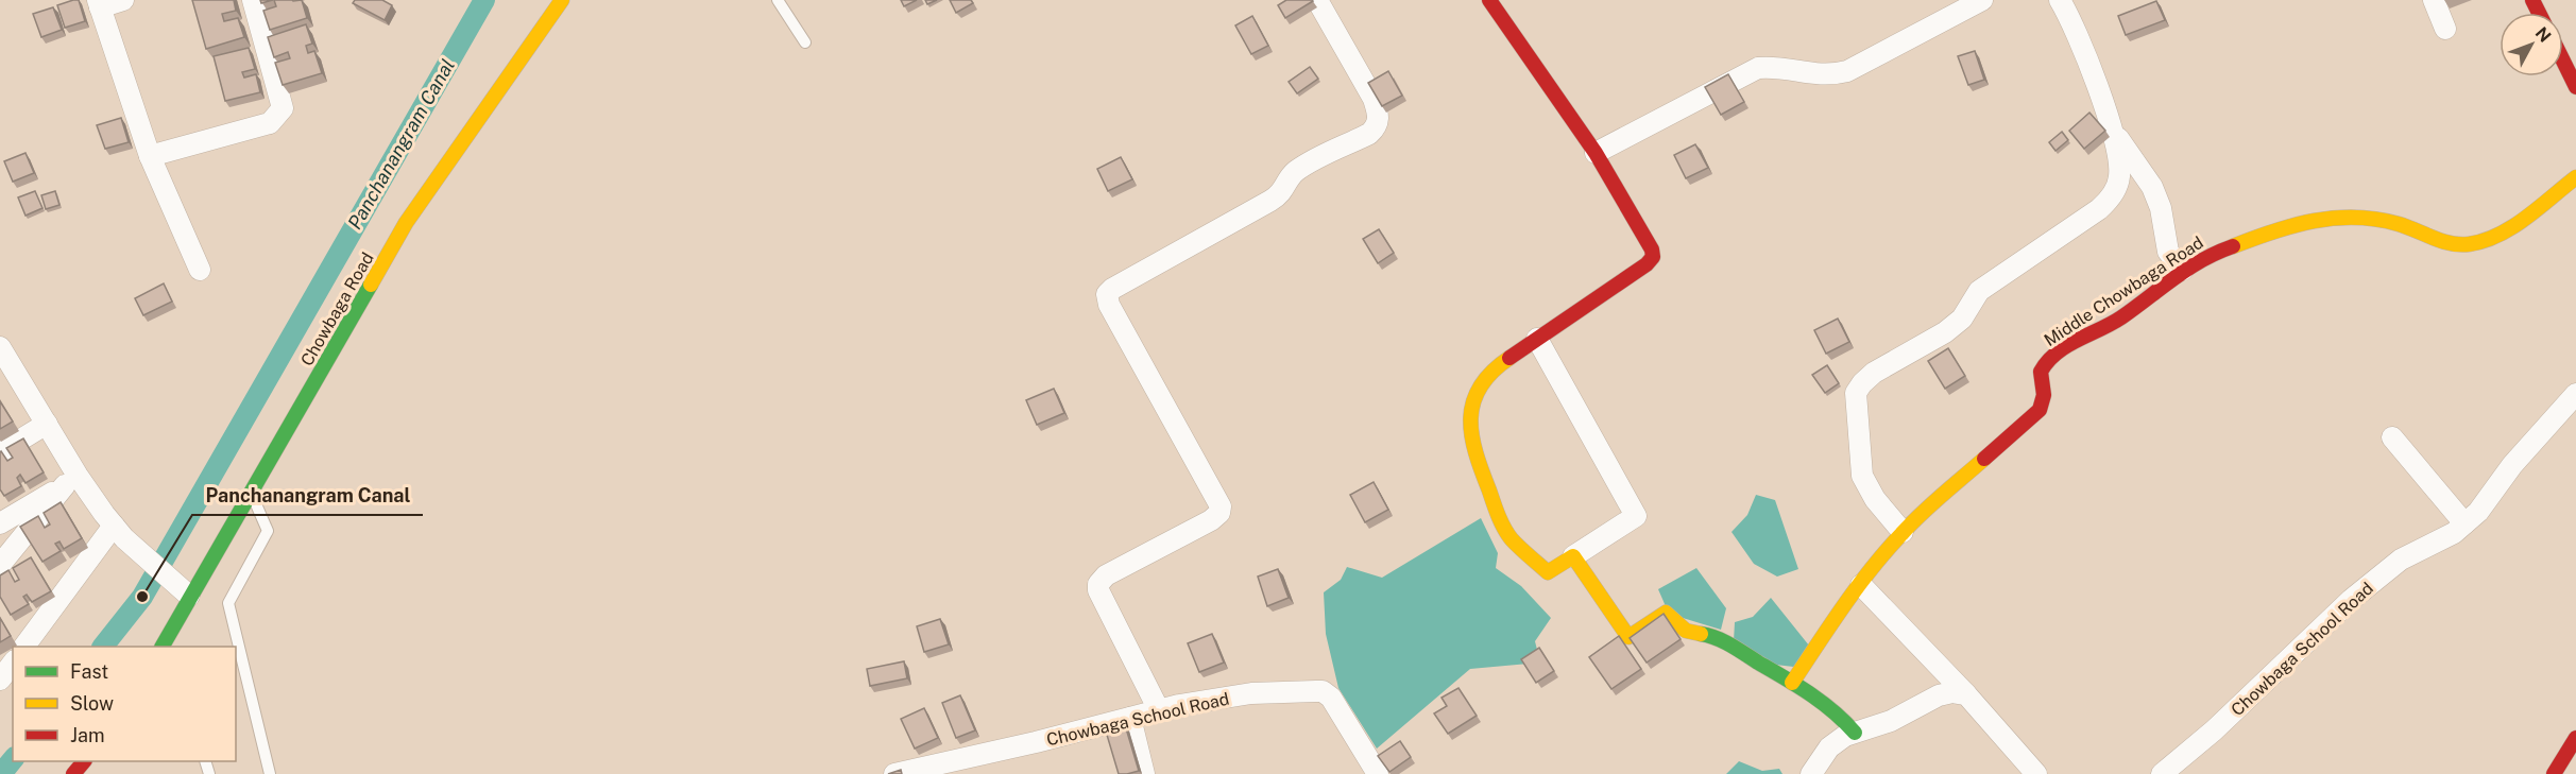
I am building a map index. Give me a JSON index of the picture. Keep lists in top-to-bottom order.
{
  "streets": {
    "street": ["Middle Chowbaga Road", "Chowbaga Road", "Chowbaga School Road"]
  },
  "water": ["Panchanangram Canal"],
  "places": ["Panchanangram Canal"],
  "legend": ["Fast", "Slow", "Jam"],
  "north": "top right"
}
